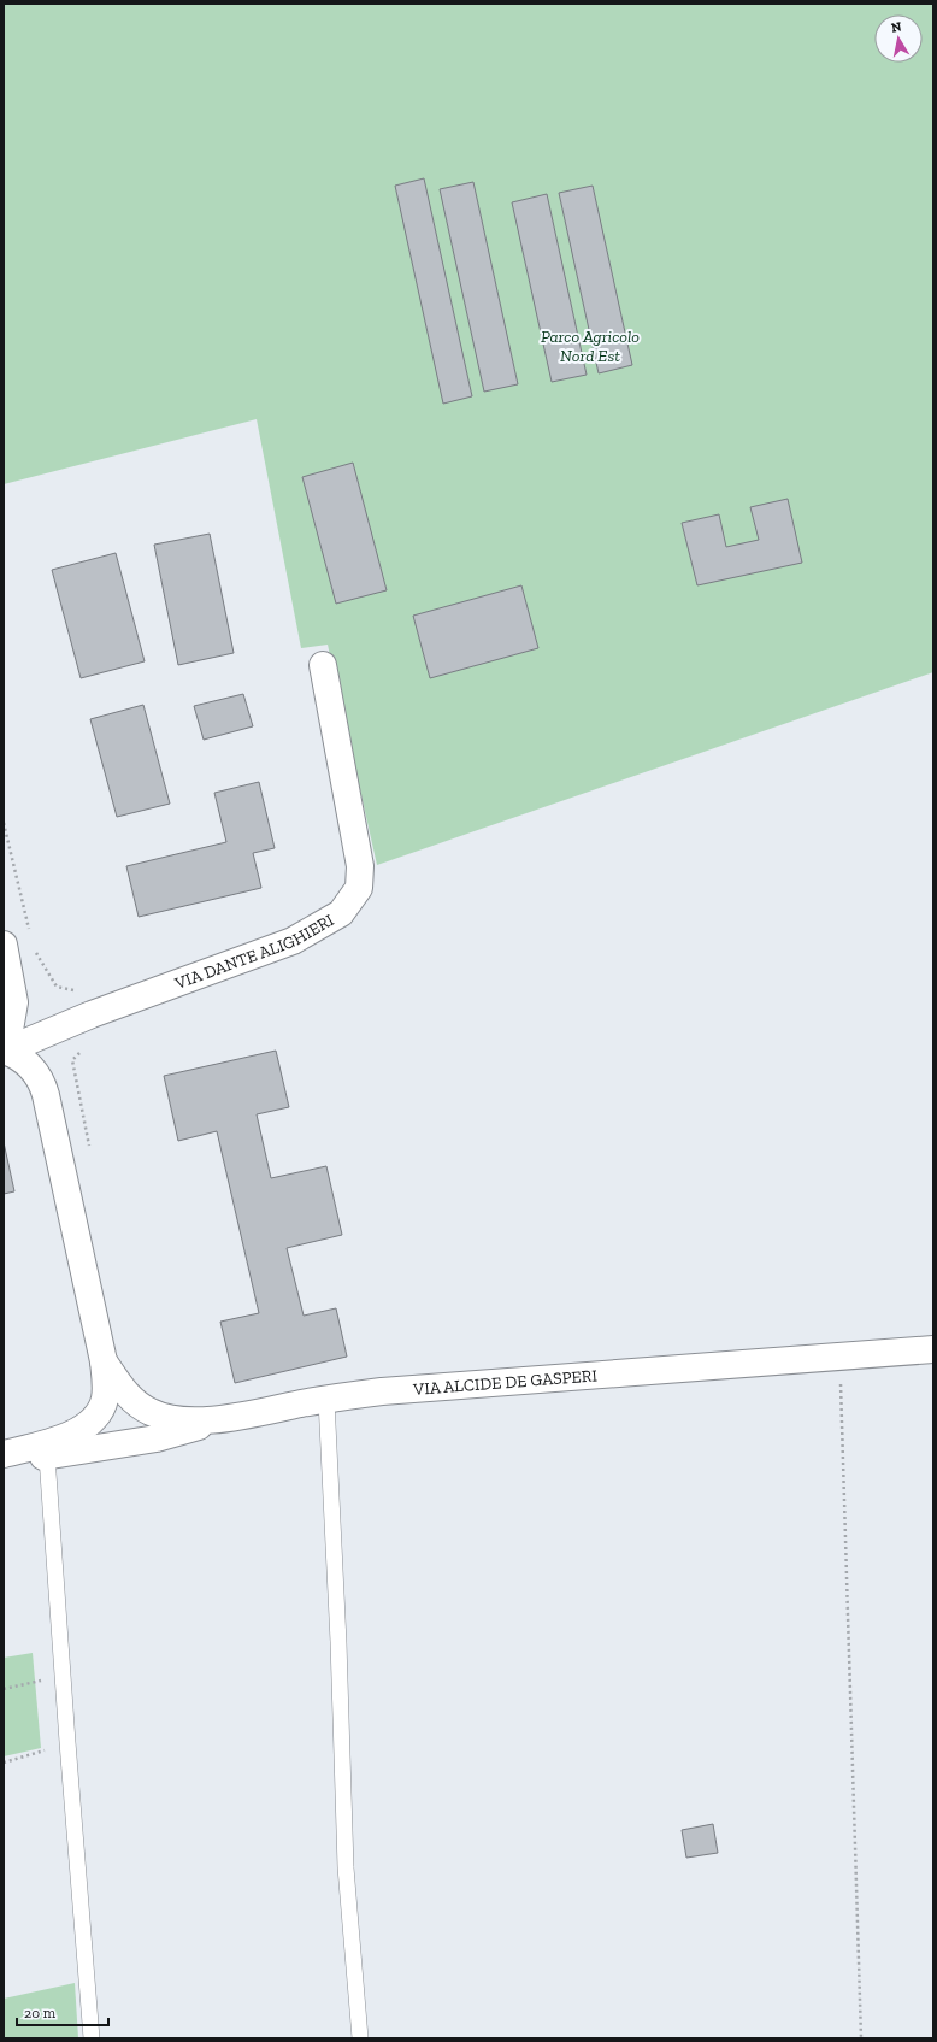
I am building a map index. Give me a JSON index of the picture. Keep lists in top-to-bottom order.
{
  "streets": {
    "street": ["VIA DANTE ALIGHIERI", "VIA ALCIDE DE GASPERI"]
  },
  "parks": ["Parco Agricolo Nord Est"],
  "scale_bar": "20 m",
  "north": "top"
}
